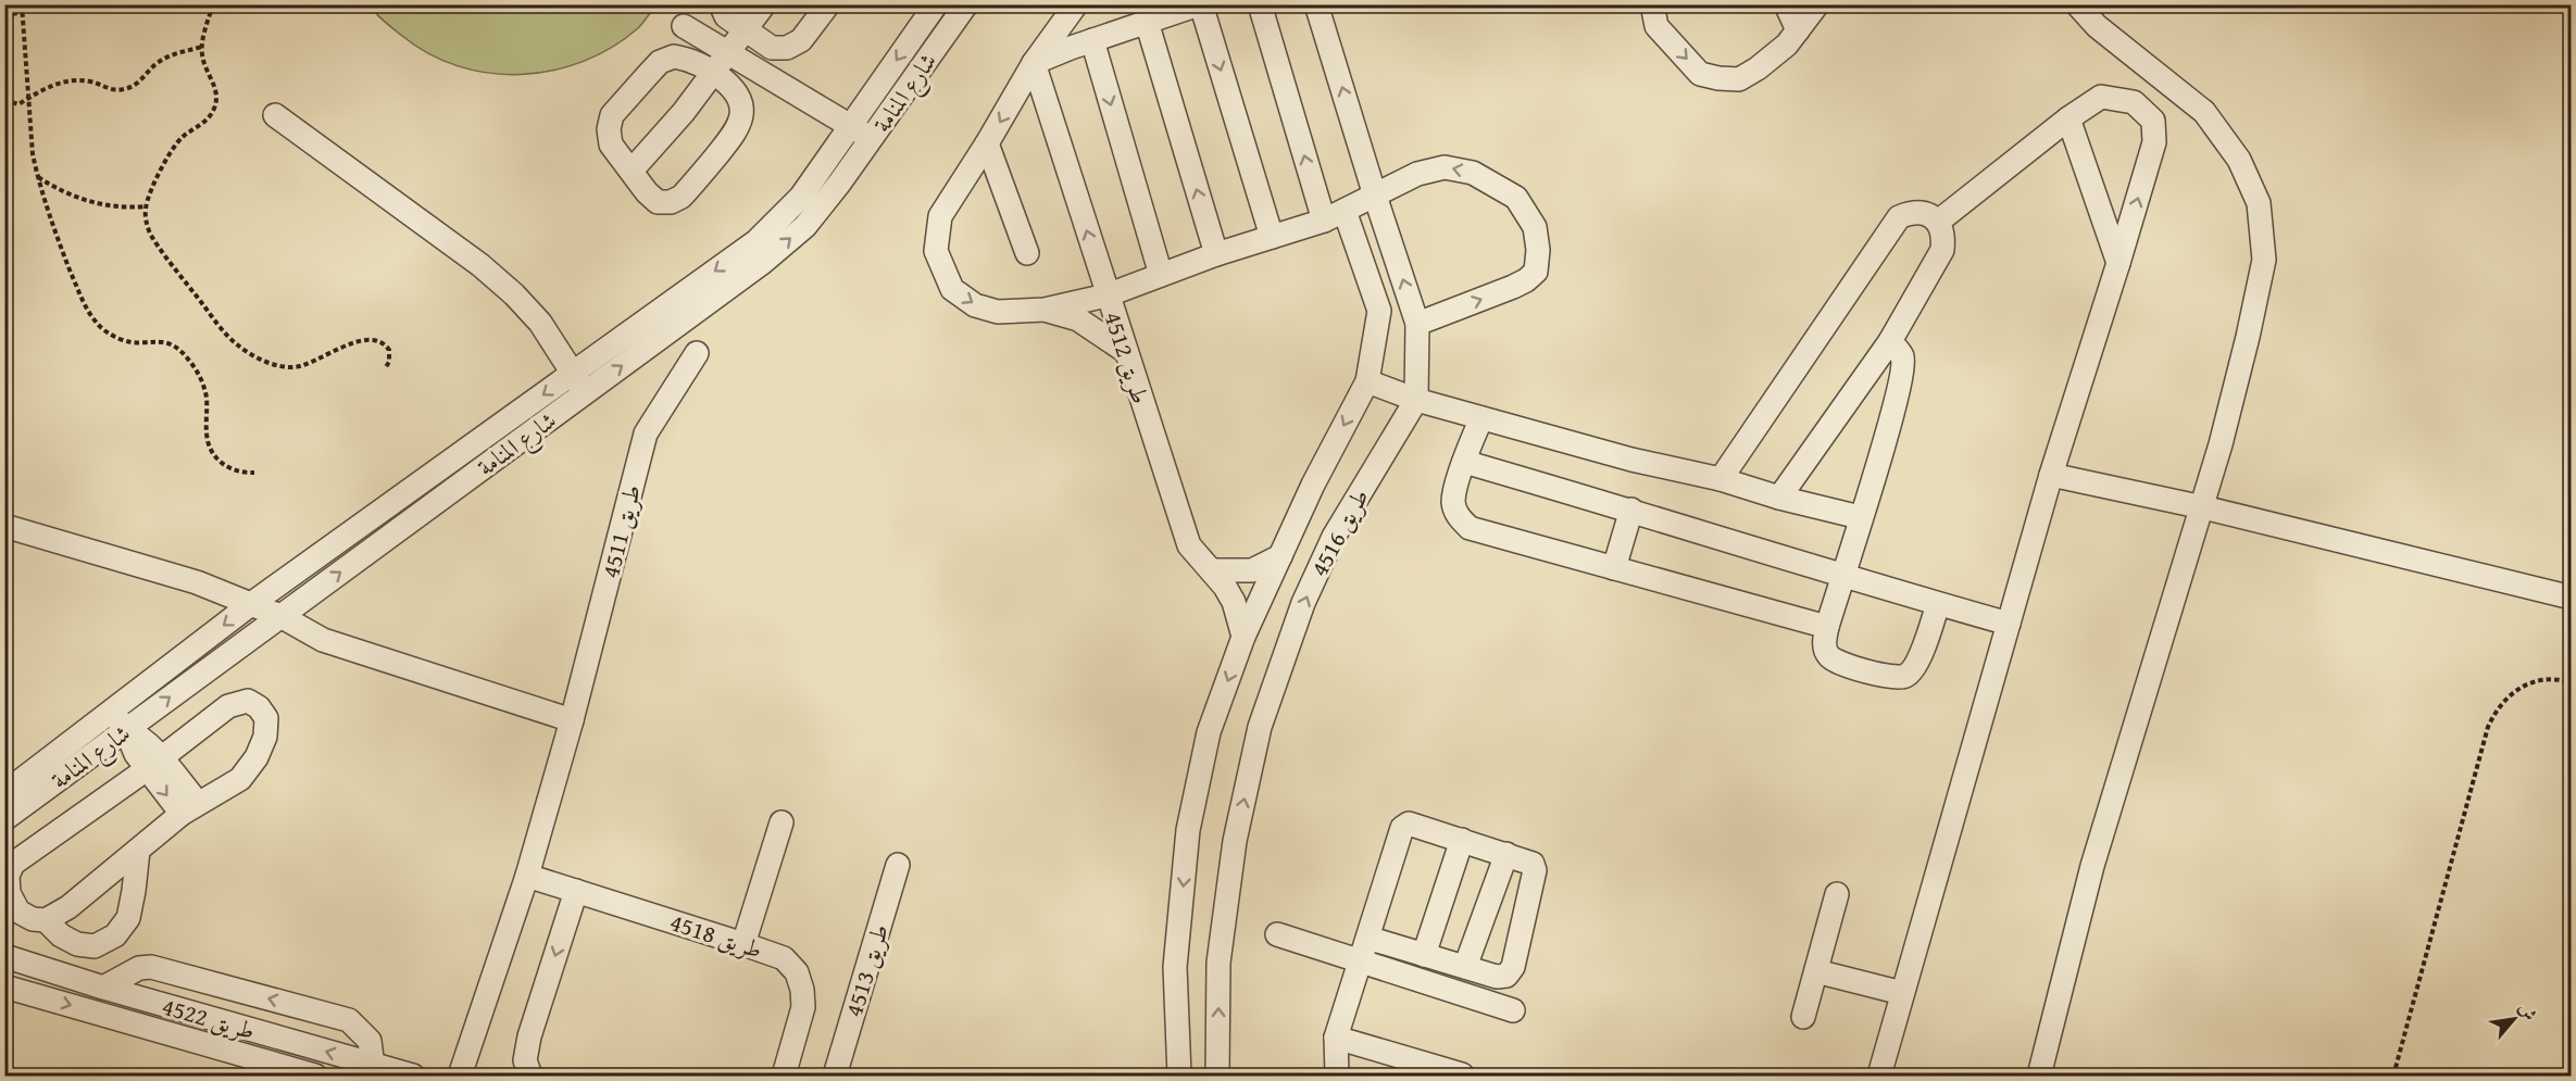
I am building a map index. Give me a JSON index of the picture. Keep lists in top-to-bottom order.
{
  "streets": {
    "street": [
      "شارع المنامة",
      "طريق 4512",
      "طريق 4511",
      "طريق 4516",
      "طريق 4518",
      "طريق 4513",
      "طريق 4522"
    ]
  },
  "crossings": [
    ["طريق 4512", "طريق 4516"],
    ["طريق 4511", "طريق 4518"]
  ],
  "north": "top right"
}
